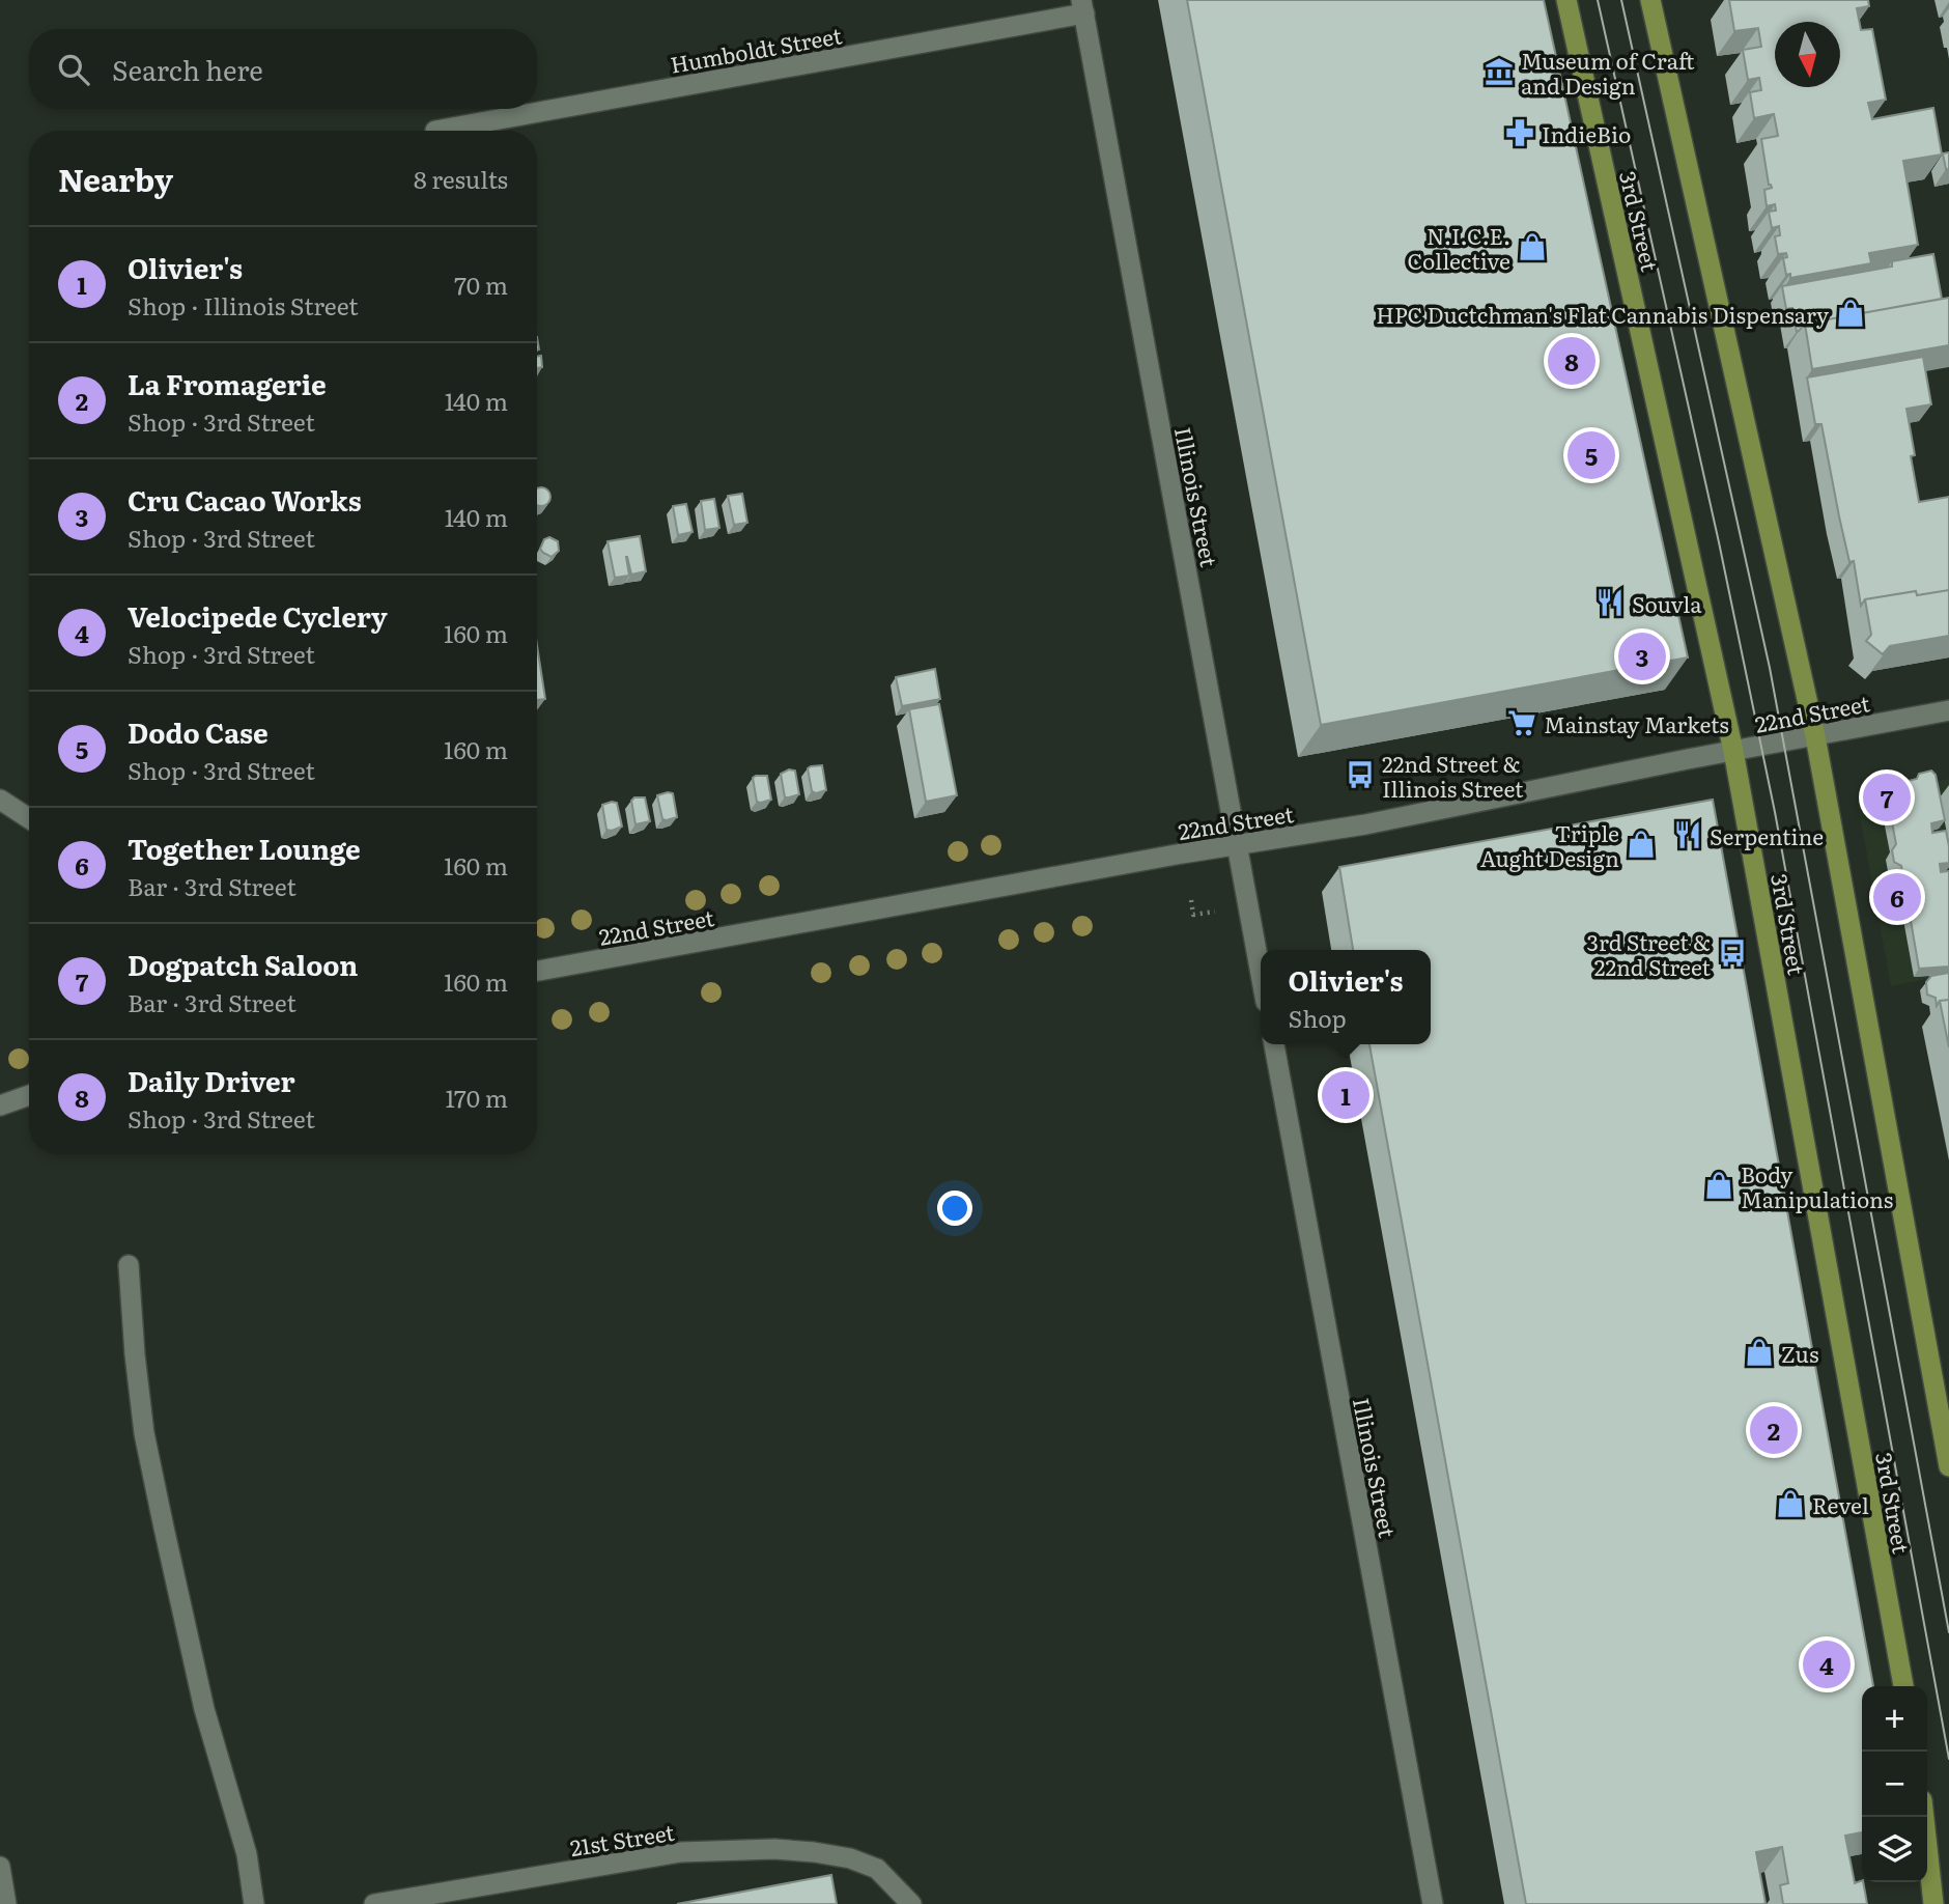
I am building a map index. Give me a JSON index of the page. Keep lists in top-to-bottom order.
{
  "streets": {
    "main road": ["3rd Street"],
    "street": [
      "Humboldt Street",
      "Illinois Street",
      "22nd Street",
      "21st Street"
    ]
  },
  "crossings": [
    ["Humboldt Street", "Illinois Street"],
    ["3rd Street", "22nd Street"],
    ["Illinois Street", "22nd Street"]
  ],
  "places": {
    "museum": ["Museum of Craft and Design"],
    "pharmacy": ["IndieBio"],
    "shop": [
      "N.I.C.E. Collective",
      "HPC Ductchman's Flat Cannabis Dispensary",
      "Triple Aught Design",
      "Body Manipulations",
      "Zus",
      "Revel"
    ],
    "restaurant": ["Souvla", "Serpentine"],
    "supermarket": ["Mainstay Markets"],
    "bus stop": ["22nd Street & Illinois Street", "3rd Street & 22nd Street"]
  },
  "north": "bottom",
  "page": {
    "search": "Search here",
    "heading": ["Nearby", "8 results"],
    "list": [
      {
        "mark": "1",
        "name": "Olivier's",
        "note": "Shop · Illinois Street",
        "value": "70 m"
      },
      {
        "mark": "2",
        "name": "La Fromagerie",
        "note": "Shop · 3rd Street",
        "value": "140 m"
      },
      {
        "mark": "3",
        "name": "Cru Cacao Works",
        "note": "Shop · 3rd Street",
        "value": "140 m"
      },
      {
        "mark": "4",
        "name": "Velocipede Cyclery",
        "note": "Shop · 3rd Street",
        "value": "160 m"
      },
      {
        "mark": "5",
        "name": "Dodo Case",
        "note": "Shop · 3rd Street",
        "value": "160 m"
      },
      {
        "mark": "6",
        "name": "Together Lounge",
        "note": "Bar · 3rd Street",
        "value": "160 m"
      },
      {
        "mark": "7",
        "name": "Dogpatch Saloon",
        "note": "Bar · 3rd Street",
        "value": "160 m"
      },
      {
        "mark": "8",
        "name": "Daily Driver",
        "note": "Shop · 3rd Street",
        "value": "170 m"
      }
    ],
    "pins": [
      "8",
      "5",
      "3",
      "7",
      "6",
      "1",
      "2",
      "4"
    ],
    "popup": ["Olivier's", "Shop"],
    "map_buttons": ["+", "−"]
  }
}
